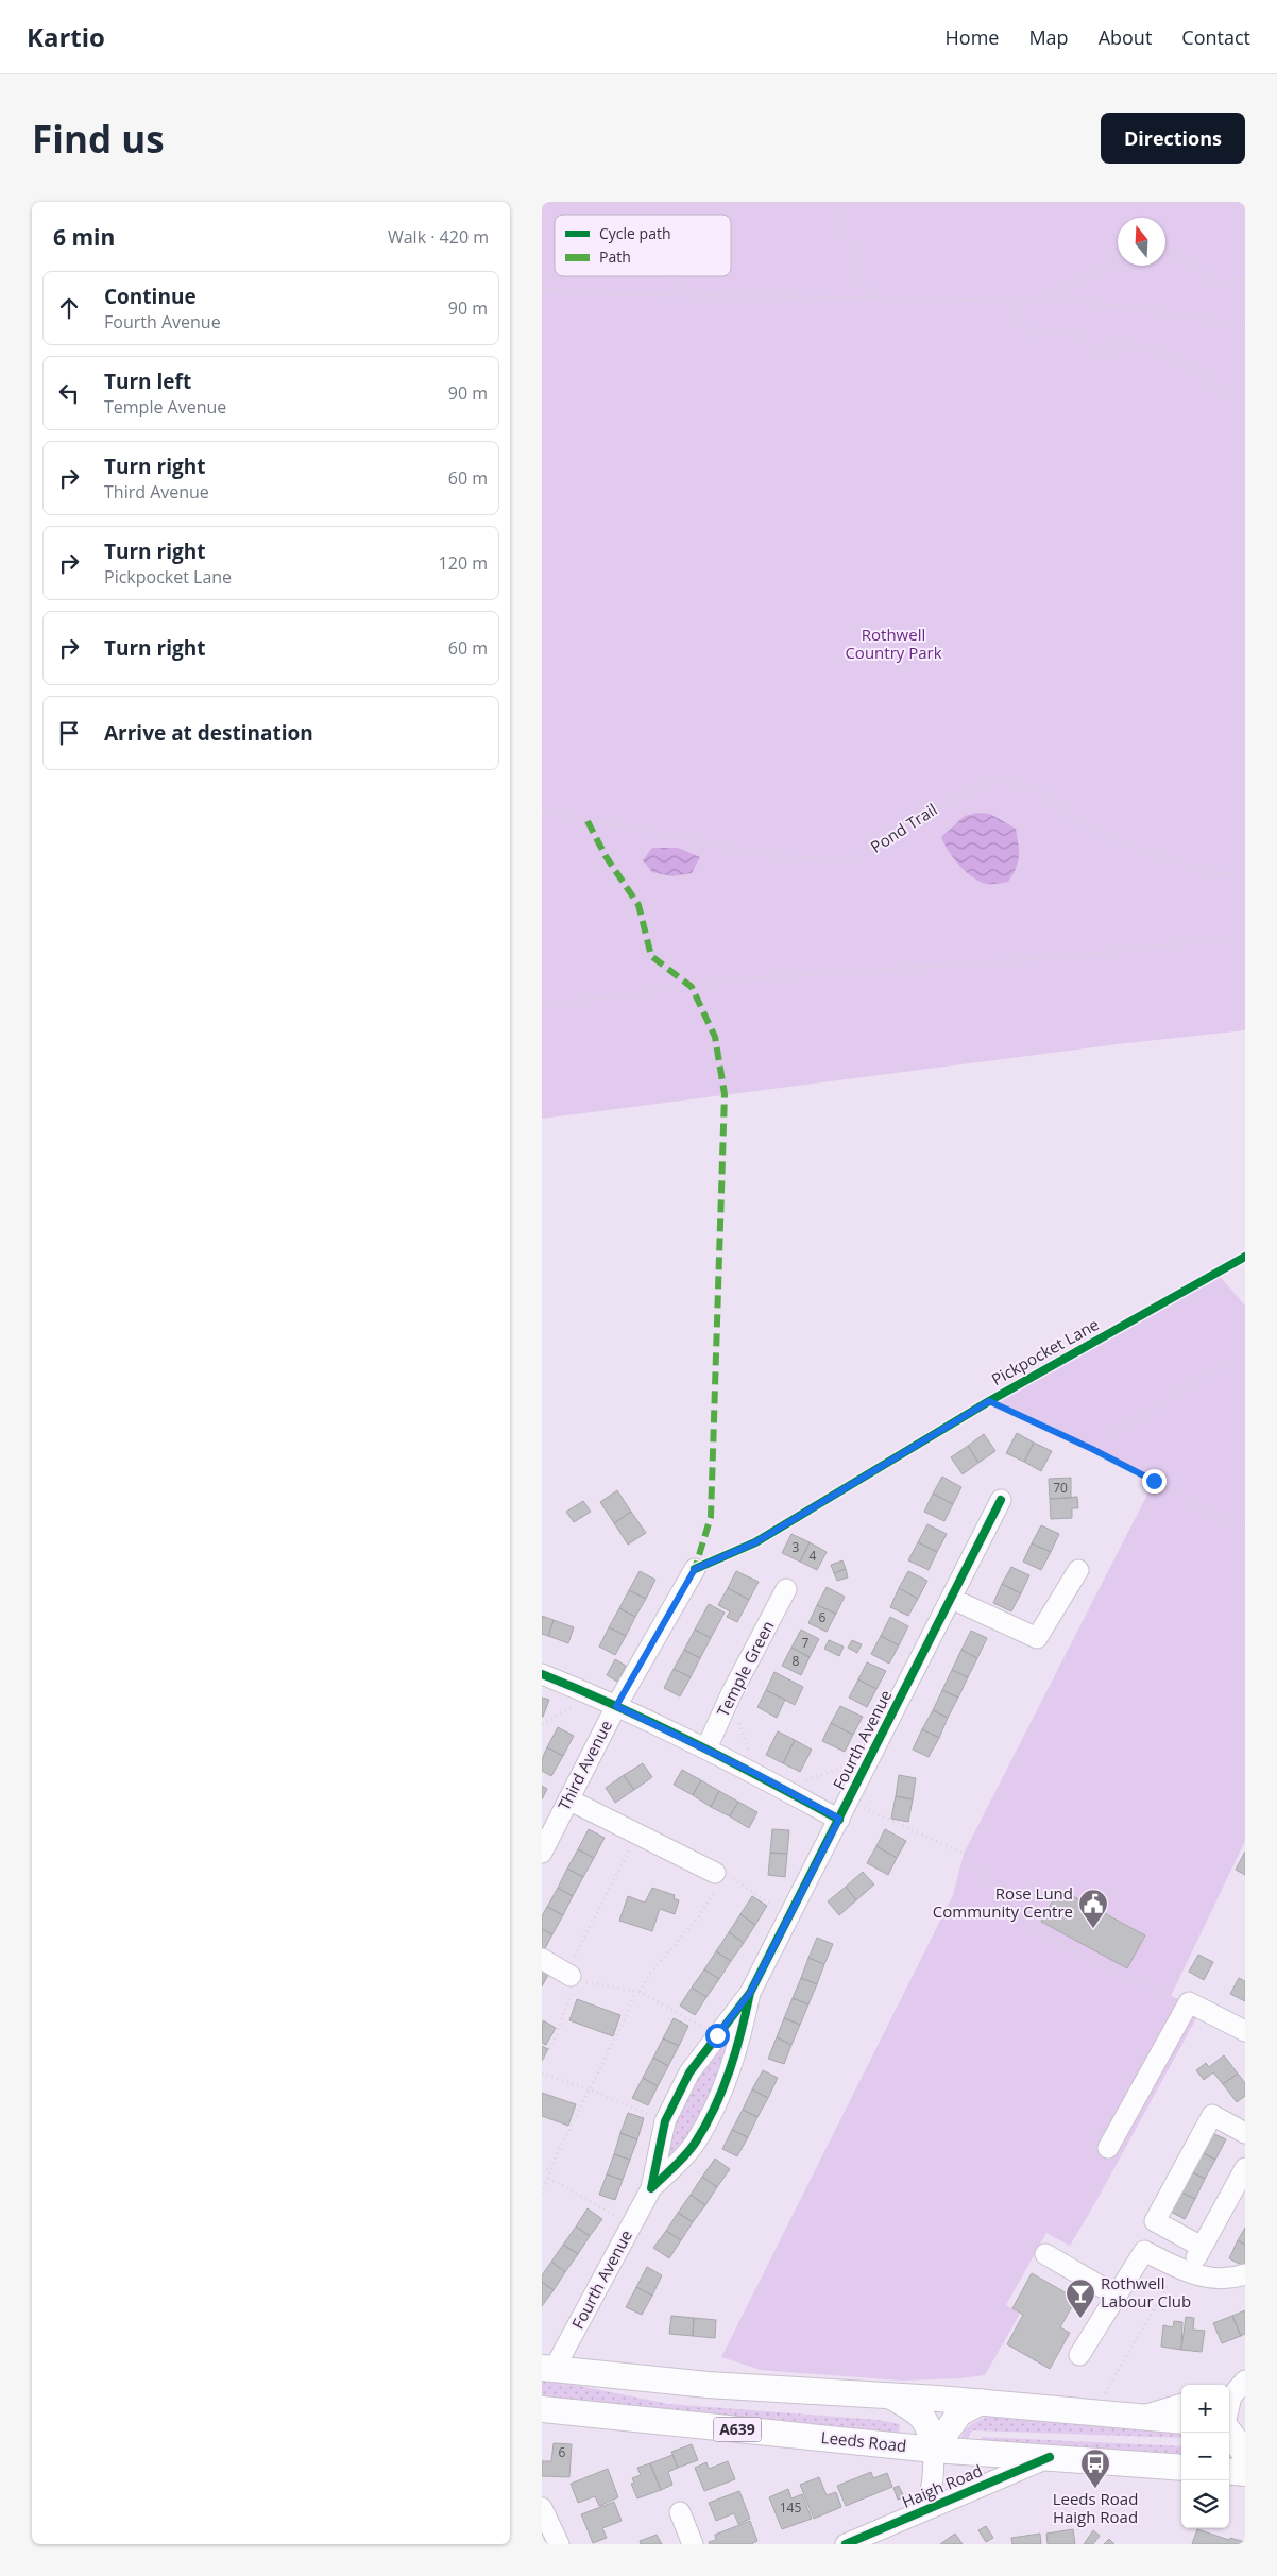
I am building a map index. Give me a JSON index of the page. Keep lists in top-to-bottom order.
{
  "streets": {
    "main road": ["A639", "Leeds Road"],
    "street": [
      "Temple Green",
      "Fourth Avenue",
      "Third Avenue",
      "Haigh Road"
    ],
    "path": ["Pond Trail"],
    "cycle path": ["Pickpocket Lane"]
  },
  "crossings": [
    ["Leeds Road", "Haigh Road"]
  ],
  "parks": ["Rothwell Country Park"],
  "places": {
    "public building": ["Rose Lund Community Centre"],
    "bar": ["Rothwell Labour Club"],
    "bus stop": ["Leeds Road Haigh Road"]
  },
  "house_numbers": [
    "70",
    "3",
    "4",
    "6",
    "7",
    "8",
    "6",
    "145"
  ],
  "legend": ["Cycle path", "Path"],
  "north": "top",
  "page": {
    "header": "Kartio",
    "nav": [
      "Home",
      "Map",
      "About",
      "Contact"
    ],
    "buttons": "Directions",
    "title": "Find us",
    "heading": ["6 min", "Walk · 420 m"],
    "list": [
      ["Continue", "Fourth Avenue", "90 m"],
      ["Turn left", "Temple Avenue", "90 m"],
      ["Turn right", "Third Avenue", "60 m"],
      ["Turn right", "Pickpocket Lane", "120 m"],
      ["Turn right", "60 m"],
      "Arrive at destination"
    ],
    "map_buttons": ["+", "−"]
  }
}
